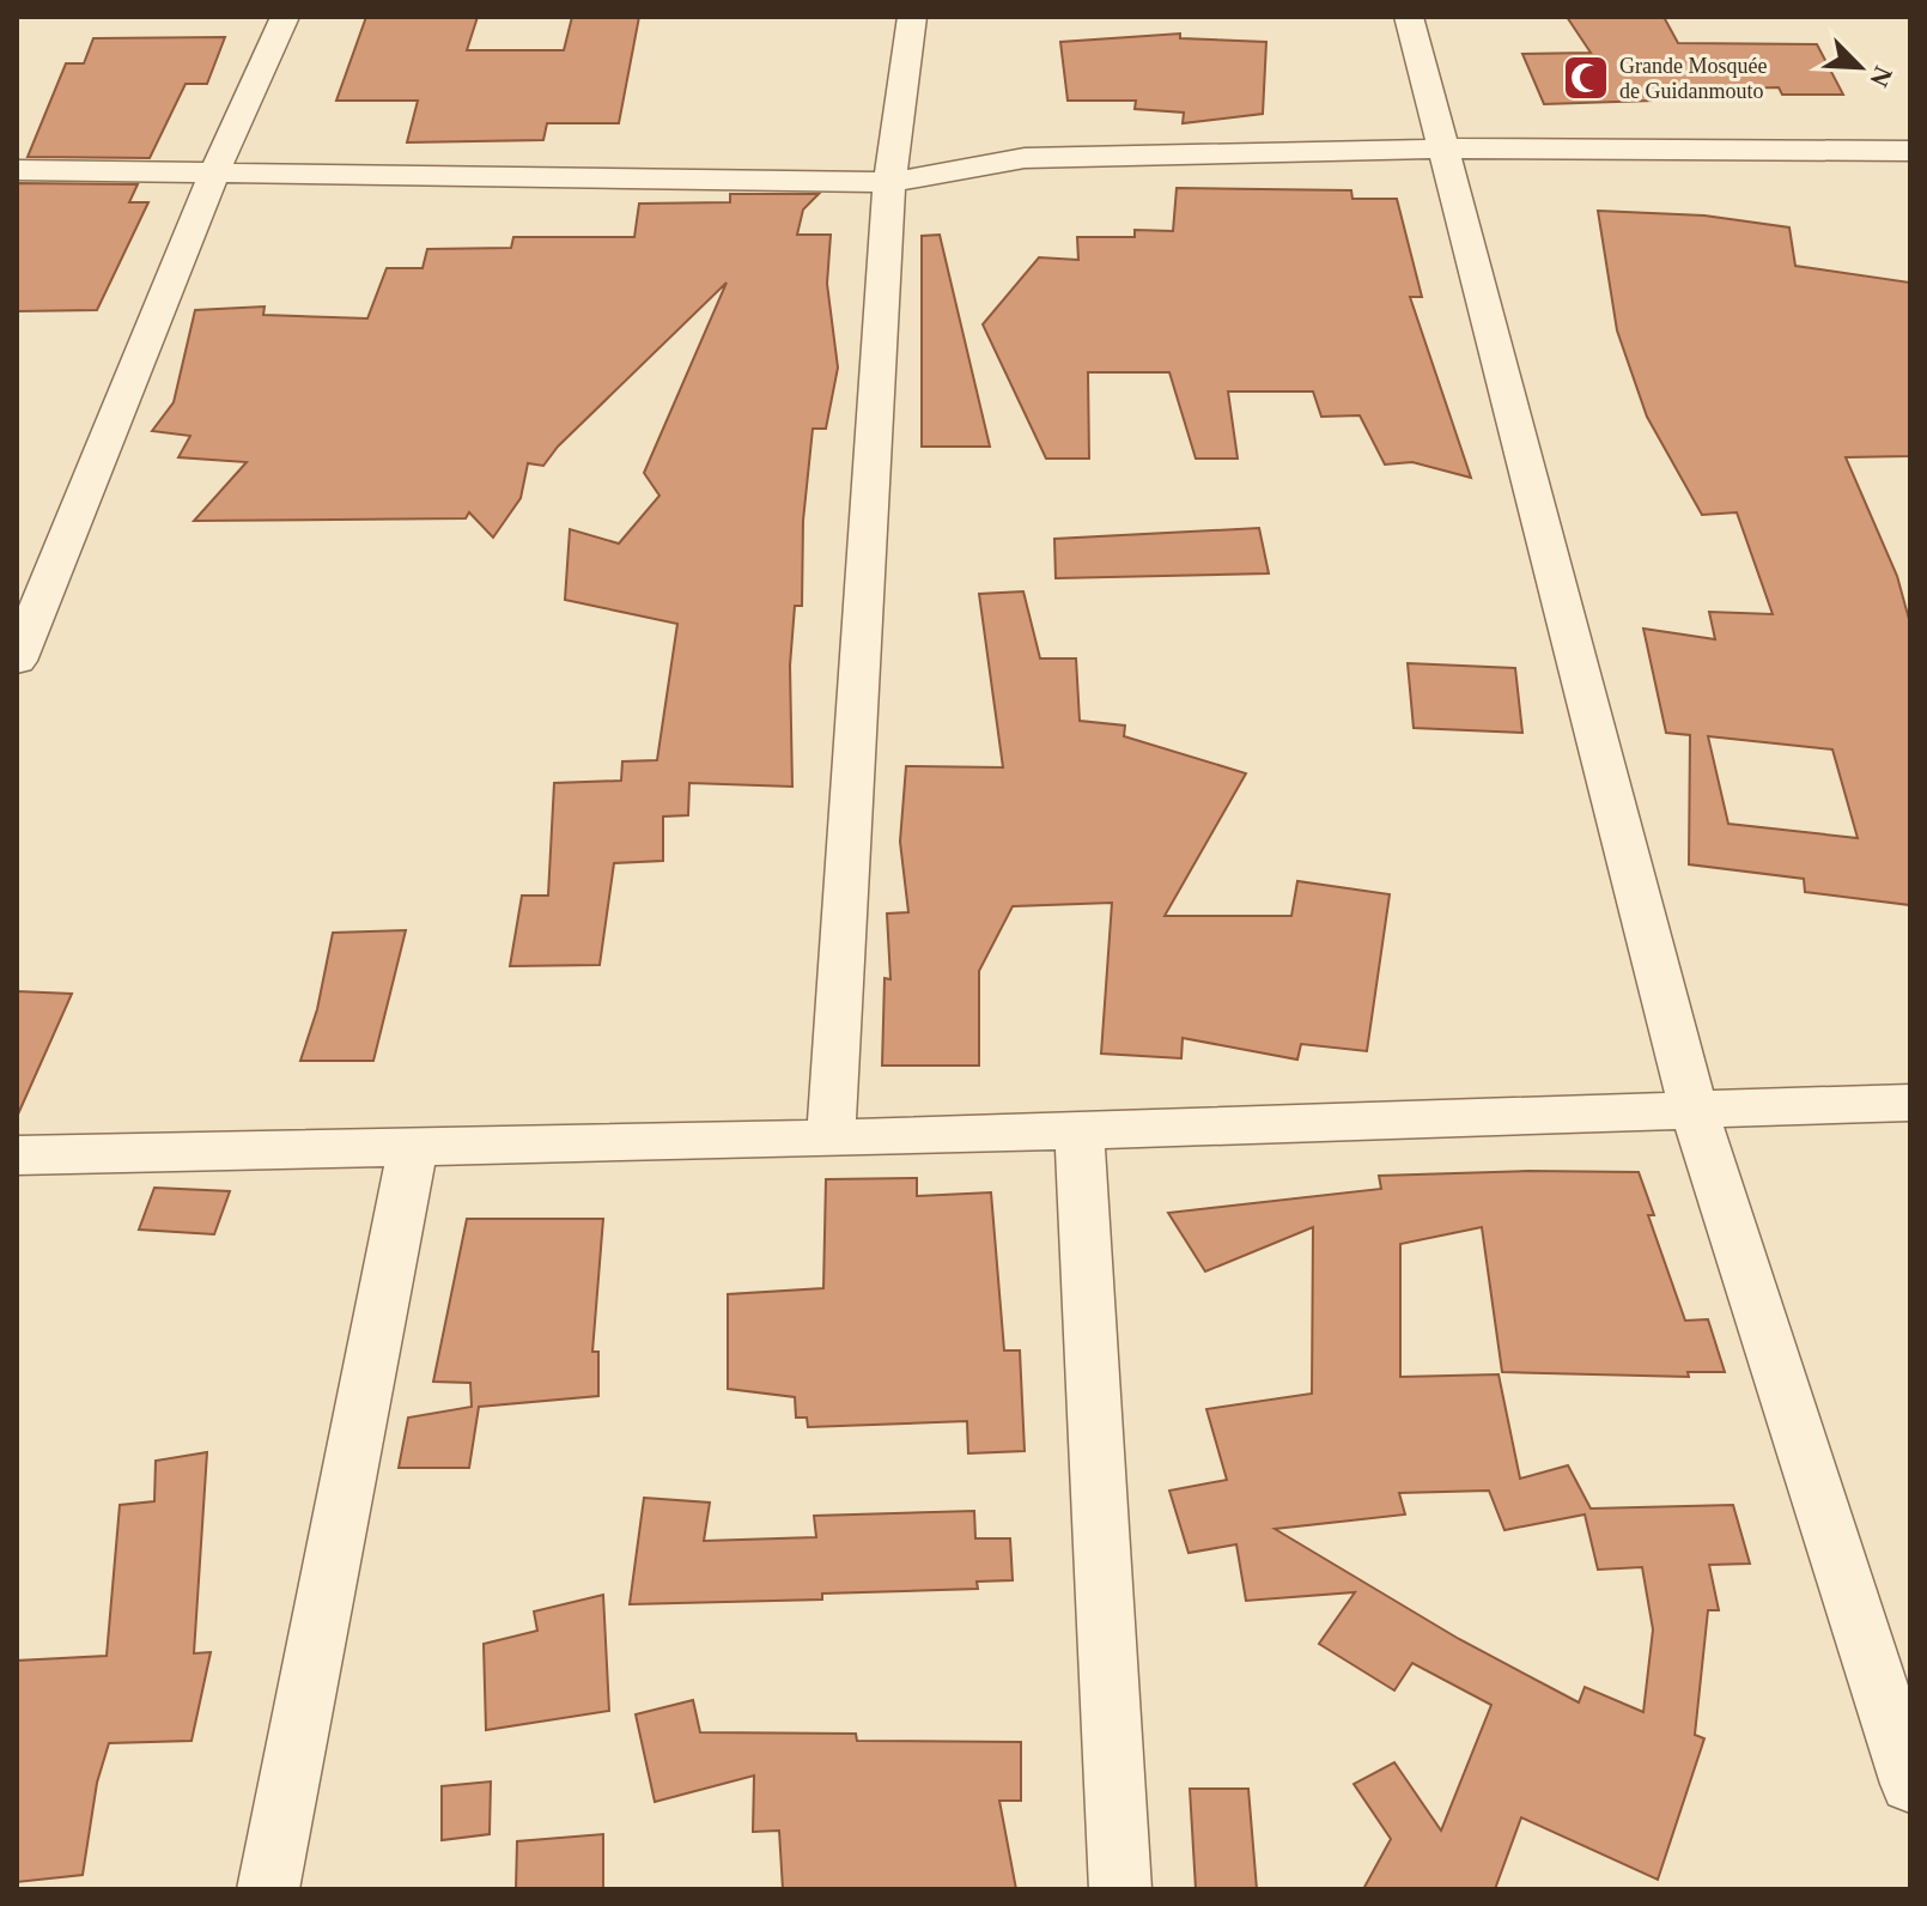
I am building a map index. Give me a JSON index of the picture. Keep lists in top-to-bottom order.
{
  "places": {
    "mosque": ["Grande Mosquée de Guidanmouto"]
  },
  "north": "bottom right"
}
